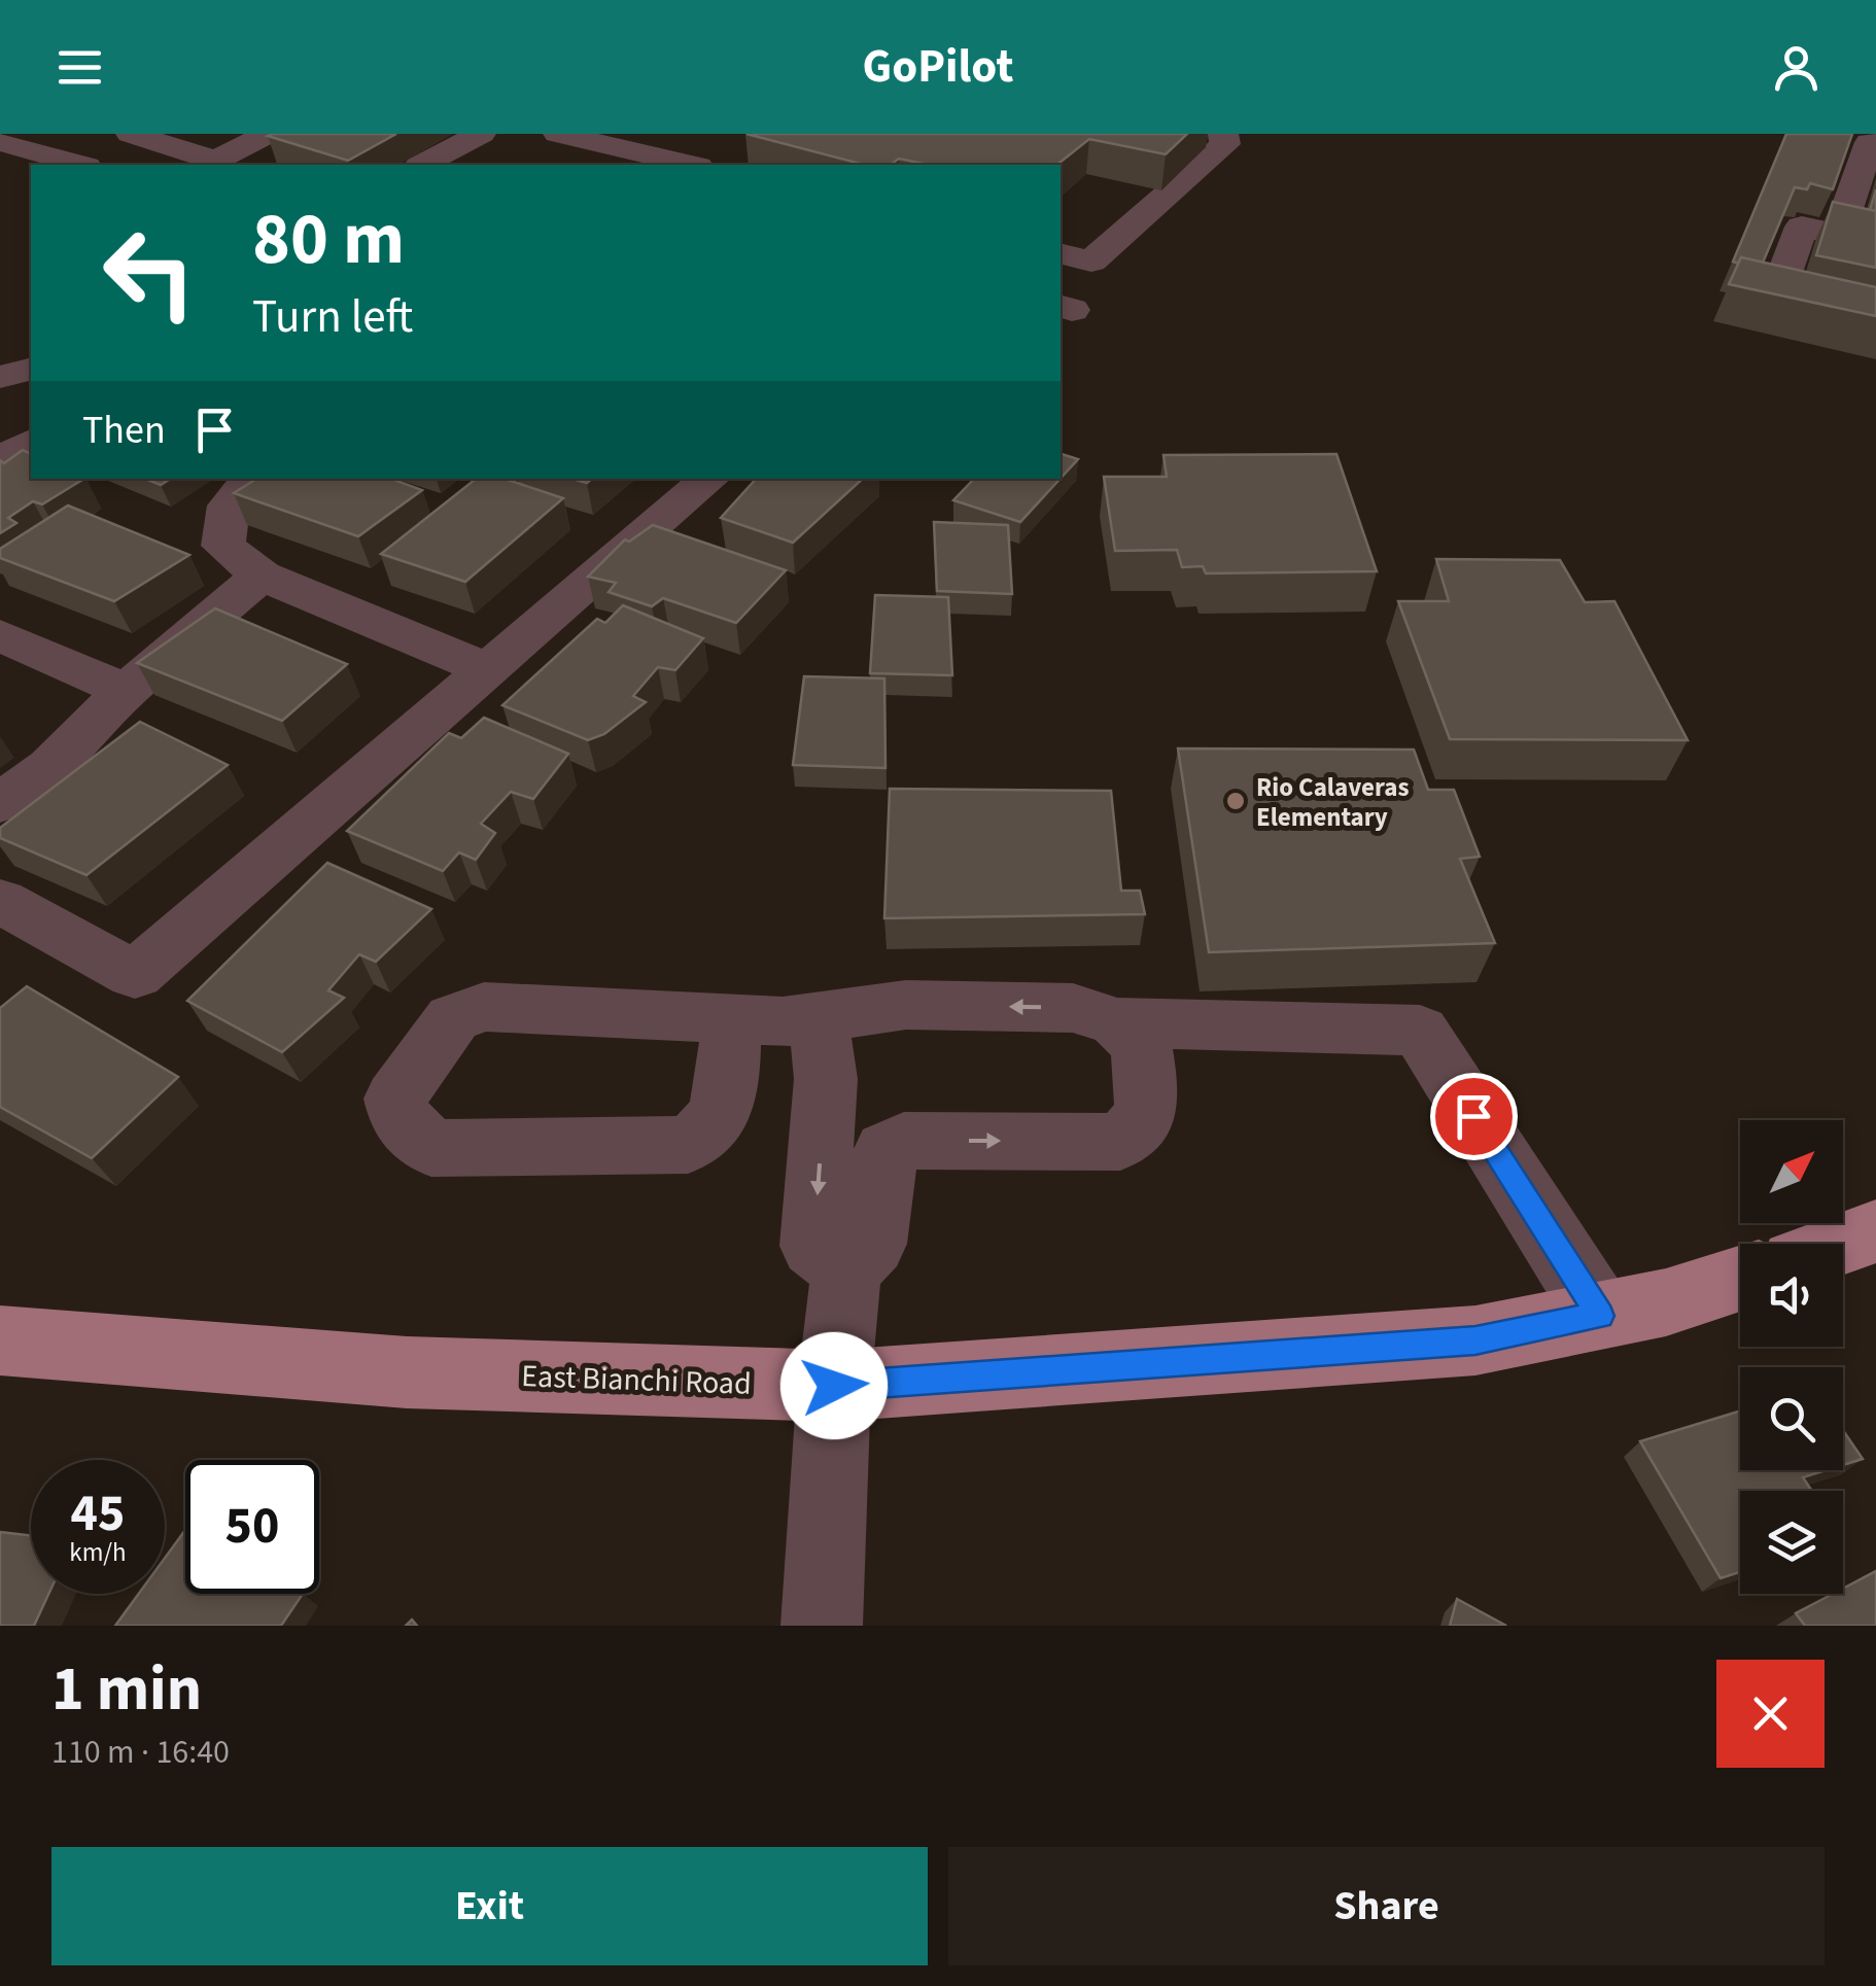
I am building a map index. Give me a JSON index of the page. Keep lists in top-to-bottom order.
{
  "streets": {
    "main road": ["East Bianchi Road"]
  },
  "places": ["Rio Calaveras Elementary"],
  "north": "top right",
  "page": {
    "header": "GoPilot",
    "turn": ["80 m", "Turn left"],
    "then": "Then",
    "speed": "45 km/h",
    "limit": "50",
    "heading": ["1 min", "110 m · 16:40"],
    "buttons": ["Exit", "Share"]
  }
}
